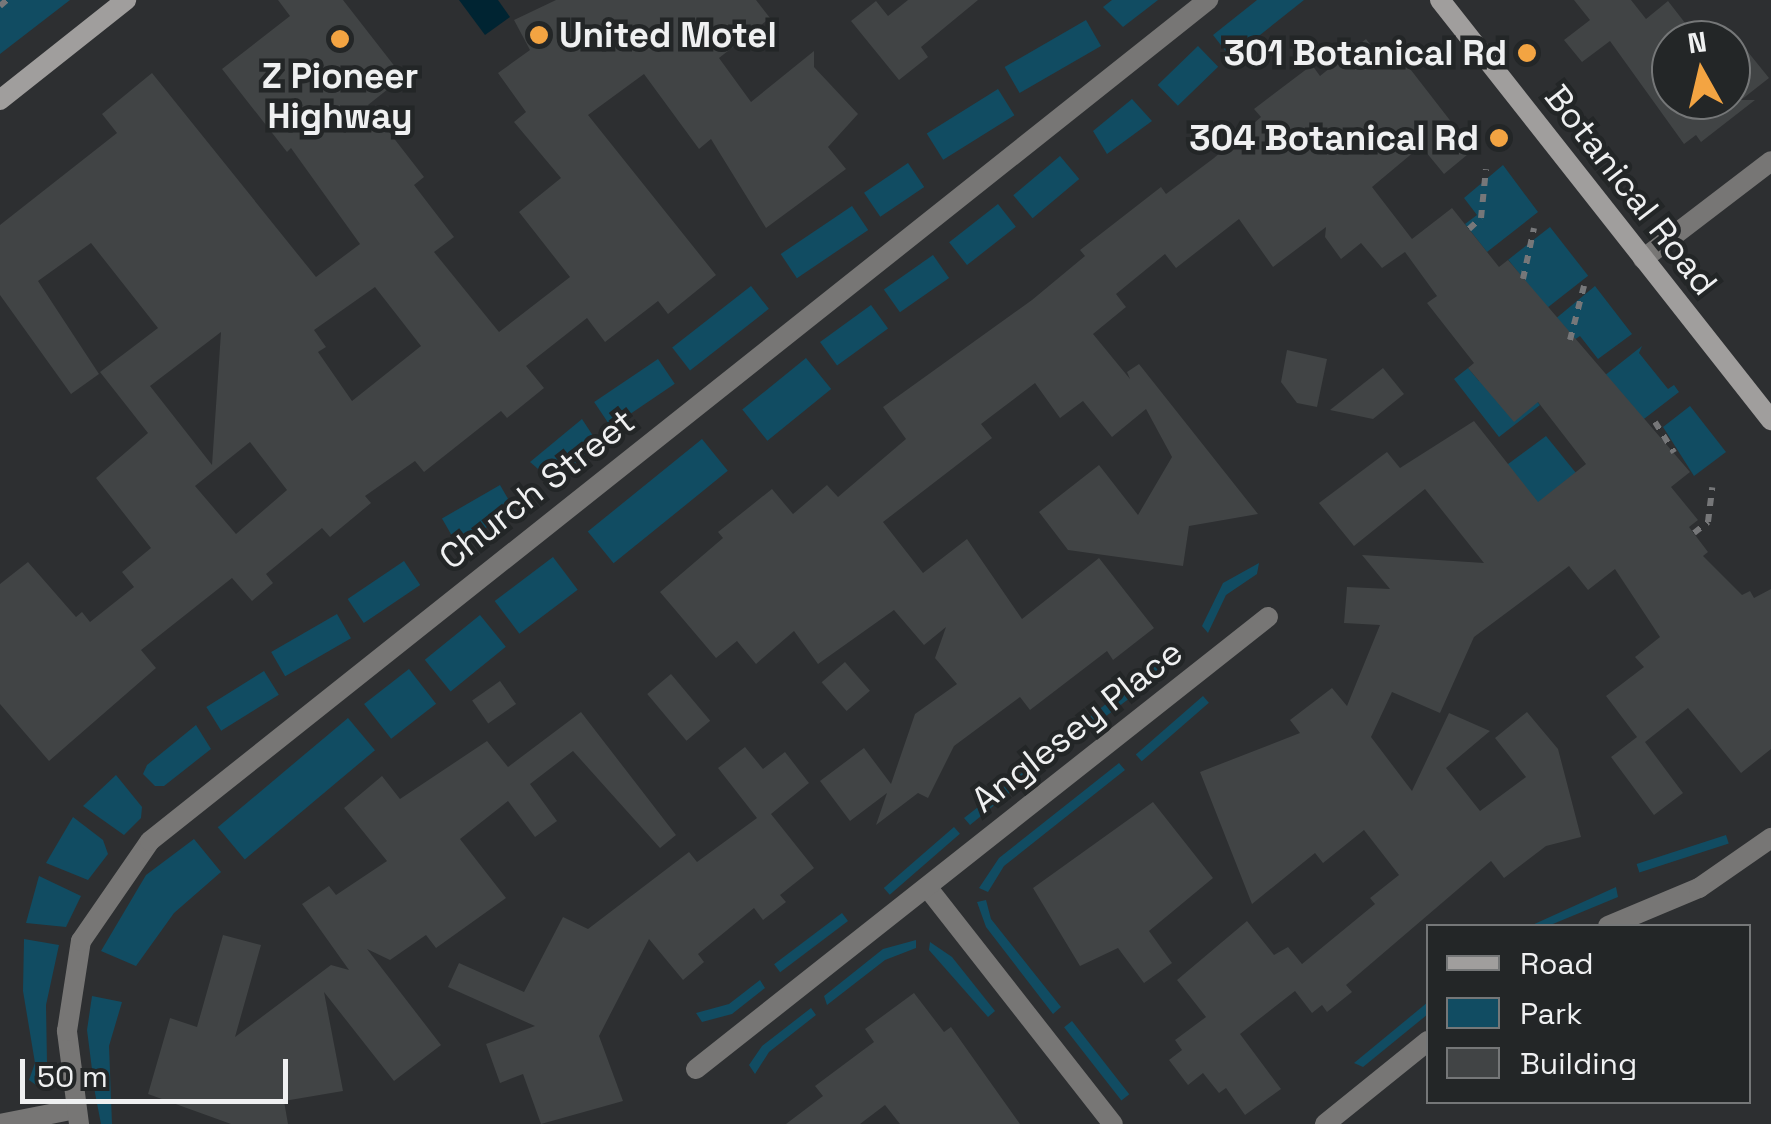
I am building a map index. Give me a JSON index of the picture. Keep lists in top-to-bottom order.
{
  "streets": {
    "main road": ["Botanical Road"],
    "street": ["Church Street", "Anglesey Place"]
  },
  "places": [
    "United Motel",
    "Z Pioneer Highway",
    "301 Botanical Rd",
    "304 Botanical Rd"
  ],
  "legend": ["Road", "Park", "Building"],
  "scale_bar": "50 m",
  "north": "top"
}
